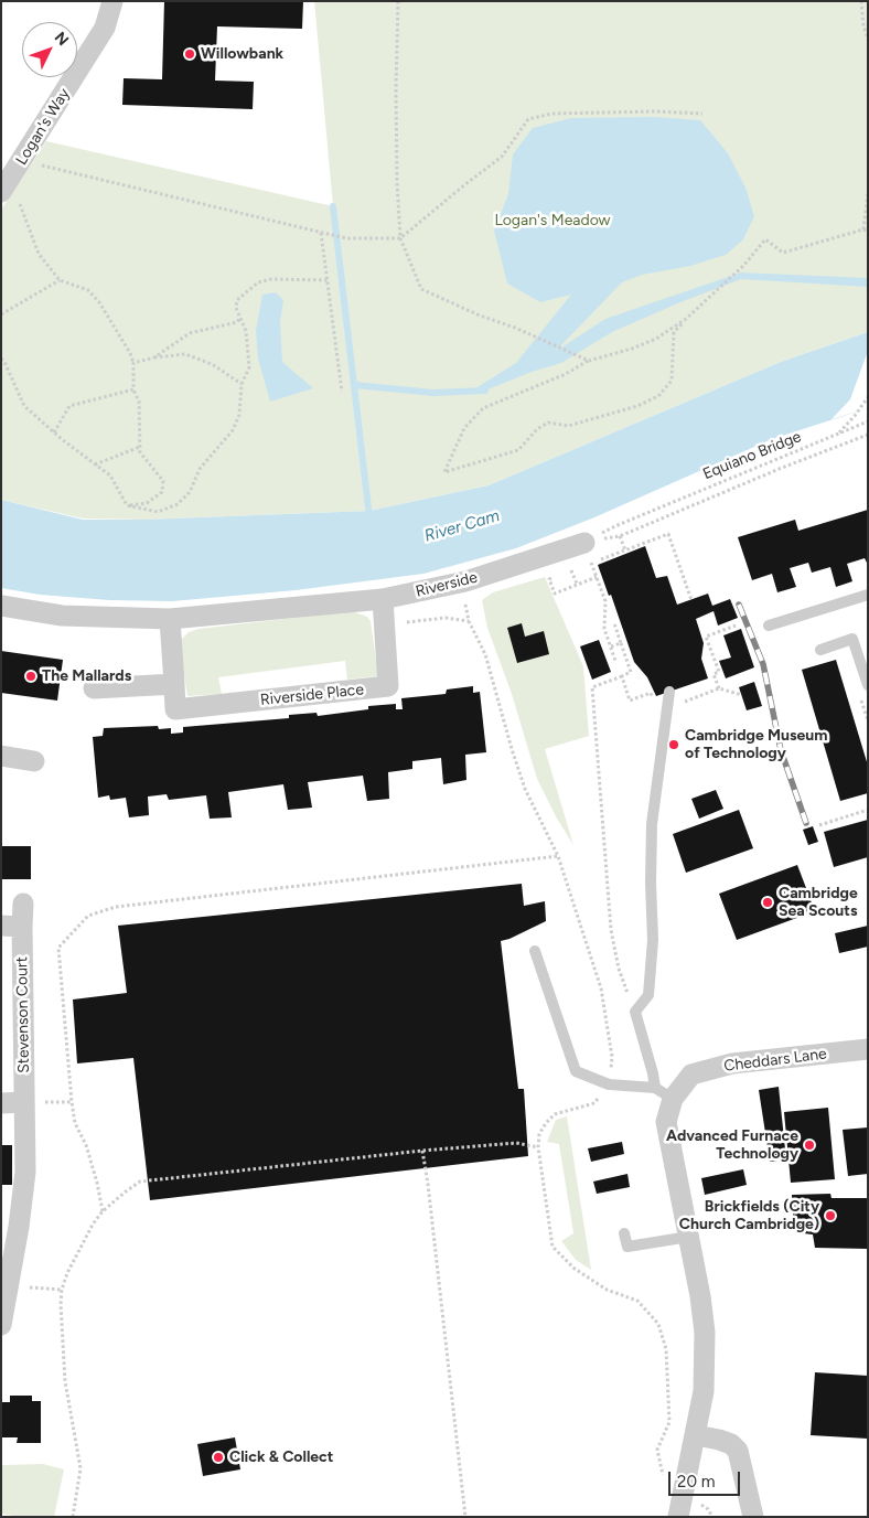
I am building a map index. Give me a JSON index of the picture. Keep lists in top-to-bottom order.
{
  "streets": {
    "street": [
      "Logan's Way",
      "Riverside",
      "Riverside Place",
      "Stevenson Court",
      "Cheddars Lane"
    ],
    "path": ["Equiano Bridge"]
  },
  "crossings": [
    ["Equiano Bridge", "Riverside"],
    ["Riverside", "Riverside Place"]
  ],
  "water": ["River Cam"],
  "parks": ["Logan's Meadow"],
  "places": [
    "Willowbank",
    "The Mallards",
    "Cambridge Museum of Technology",
    "Cambridge Sea Scouts",
    "Advanced Furnace Technology",
    "Brickfields (City Church Cambridge)",
    "Click & Collect"
  ],
  "scale_bar": "20 m",
  "north": "top right"
}
